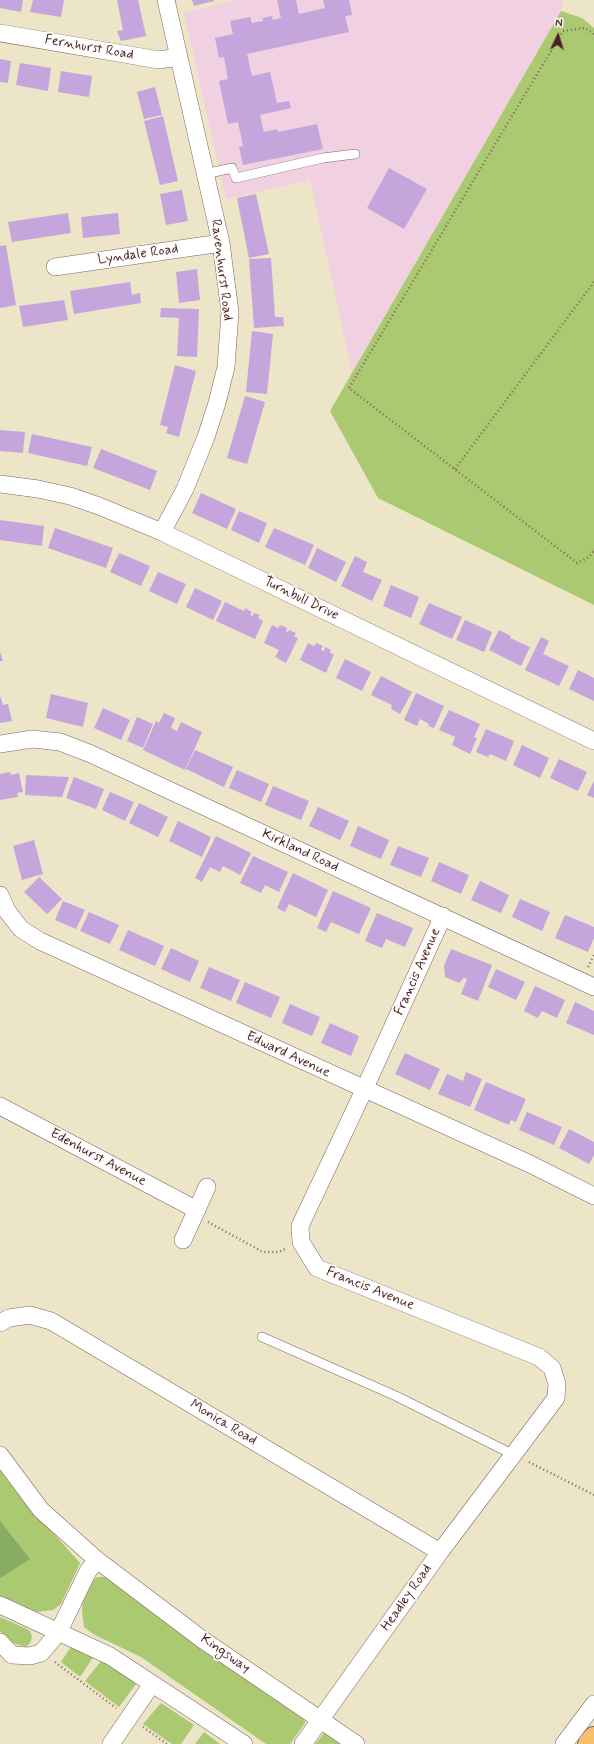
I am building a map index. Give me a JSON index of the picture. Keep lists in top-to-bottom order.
{
  "streets": {
    "street": [
      "Fernhurst Road",
      "Lyndale Road",
      "Ravenhurst Road",
      "Turnbull Drive",
      "Kirkland Road",
      "Francis Avenue",
      "Edward Avenue",
      "Edenhurst Avenue",
      "Monica Road",
      "Headley Road",
      "Kingsway"
    ]
  },
  "crossings": [
    ["Fernhurst Road", "Ravenhurst Road"],
    ["Lyndale Road", "Ravenhurst Road"],
    ["Ravenhurst Road", "Turnbull Drive"],
    ["Kirkland Road", "Francis Avenue"],
    ["Francis Avenue", "Edward Avenue"],
    ["Francis Avenue", "Headley Road"],
    ["Monica Road", "Headley Road"],
    ["Headley Road", "Kingsway"]
  ],
  "north": "top"
}
